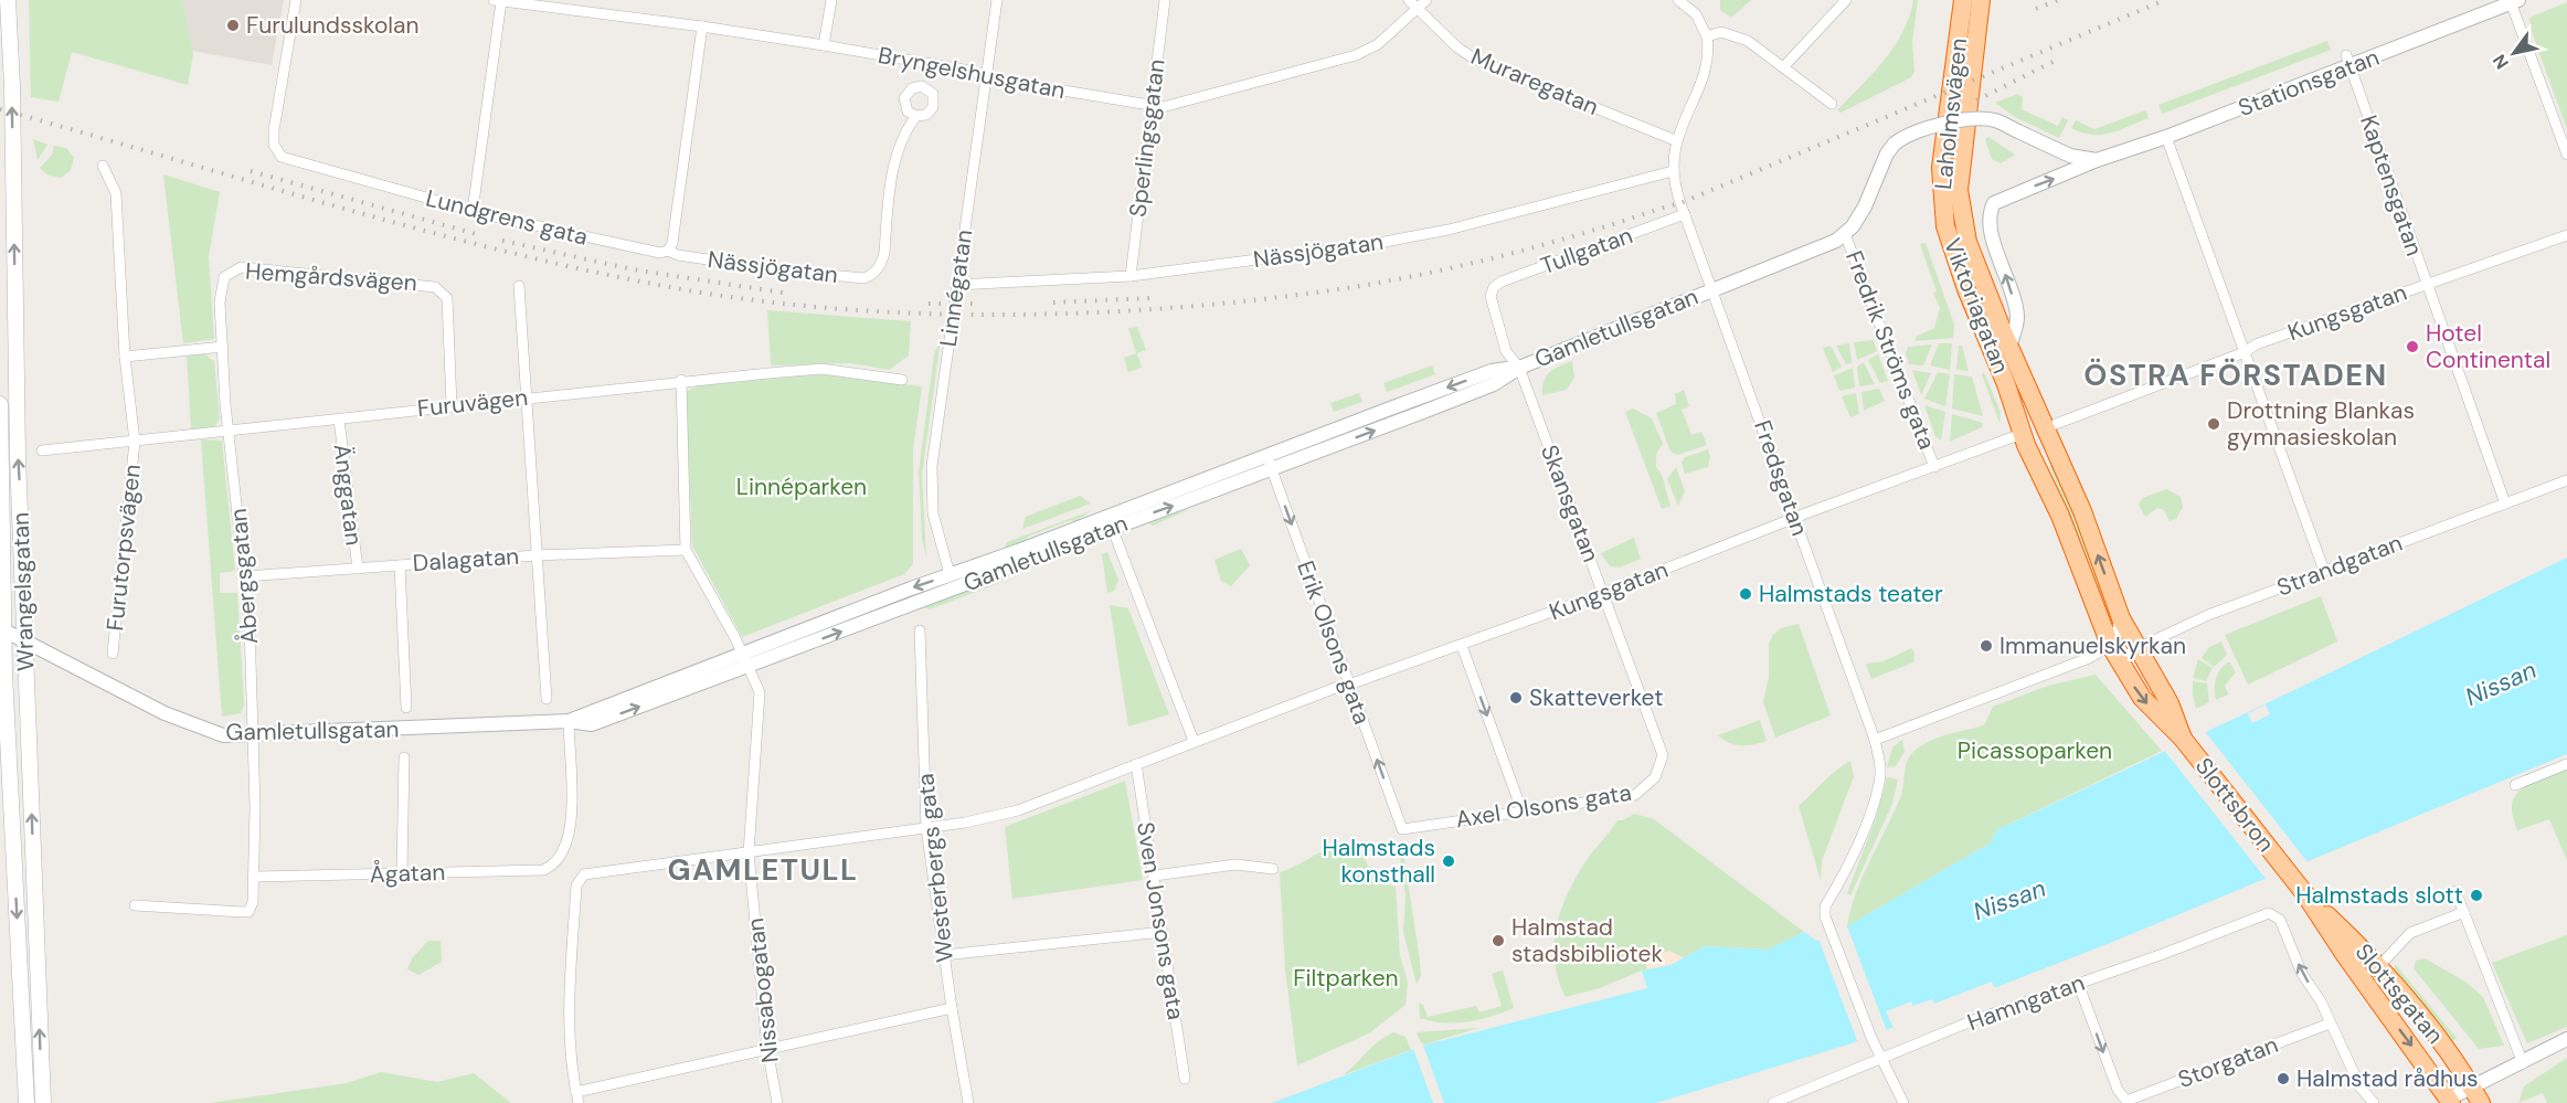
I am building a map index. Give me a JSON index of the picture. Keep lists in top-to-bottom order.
{
  "streets": {
    "highway": [
      "Laholmsvägen",
      "Viktoriagatan",
      "Slottsbron",
      "Slottsgatan"
    ],
    "main road": ["Wrangelsgatan"],
    "street": [
      "Bryngelshusgatan",
      "Muraregatan",
      "Stationsgatan",
      "Sperlingsgatan",
      "Kaptensgatan",
      "Lundgrens gata",
      "Nässjögatan",
      "Tullgatan",
      "Hemgårdsvägen",
      "Linnégatan",
      "Kungsgatan",
      "Gamletullsgatan",
      "Fredrik Ströms gata",
      "Furuvägen",
      "Fredsgatan",
      "Änggatan",
      "Skansgatan",
      "Furutorpsvägen",
      "Dalagatan",
      "Strandgatan",
      "Åbergsgatan",
      "Erik Olsons gata",
      "Axel Olsons gata",
      "Westerbergs gata",
      "Ågatan",
      "Sven Jonsons gata",
      "Nissabogatan",
      "Hamngatan",
      "Storgatan"
    ]
  },
  "crossings": [
    ["Bryngelshusgatan", "Muraregatan"],
    ["Bryngelshusgatan", "Sperlingsgatan"],
    ["Bryngelshusgatan", "Linnégatan"],
    ["Muraregatan", "Fredsgatan"],
    ["Stationsgatan", "Kaptensgatan"],
    ["Stationsgatan", "Viktoriagatan"],
    ["Laholmsvägen", "Viktoriagatan"],
    ["Sperlingsgatan", "Nässjögatan"],
    ["Kaptensgatan", "Kungsgatan"],
    ["Kaptensgatan", "Strandgatan"],
    ["Lundgrens gata", "Nässjögatan"],
    ["Nässjögatan", "Linnégatan"],
    ["Nässjögatan", "Fredsgatan"],
    ["Tullgatan", "Fredsgatan"],
    ["Tullgatan", "Skansgatan"],
    ["Hemgårdsvägen", "Furuvägen"],
    ["Hemgårdsvägen", "Åbergsgatan"],
    ["Linnégatan", "Gamletullsgatan"],
    ["Viktoriagatan", "Kungsgatan"],
    ["Viktoriagatan", "Strandgatan"],
    ["Viktoriagatan", "Slottsbron"],
    ["Kungsgatan", "Fredrik Ströms gata"],
    ["Kungsgatan", "Fredsgatan"],
    ["Kungsgatan", "Skansgatan"],
    ["Kungsgatan", "Erik Olsons gata"],
    ["Kungsgatan", "Westerbergs gata"],
    ["Kungsgatan", "Sven Jonsons gata"],
    ["Kungsgatan", "Nissabogatan"],
    ["Gamletullsgatan", "Fredsgatan"],
    ["Gamletullsgatan", "Skansgatan"],
    ["Gamletullsgatan", "Åbergsgatan"],
    ["Gamletullsgatan", "Wrangelsgatan"],
    ["Gamletullsgatan", "Erik Olsons gata"],
    ["Gamletullsgatan", "Ågatan"],
    ["Gamletullsgatan", "Nissabogatan"],
    ["Furuvägen", "Änggatan"],
    ["Furuvägen", "Furutorpsvägen"],
    ["Furuvägen", "Åbergsgatan"],
    ["Furuvägen", "Nissabogatan"],
    ["Fredsgatan", "Hamngatan"],
    ["Änggatan", "Dalagatan"],
    ["Skansgatan", "Axel Olsons gata"],
    ["Dalagatan", "Åbergsgatan"],
    ["Dalagatan", "Nissabogatan"],
    ["Åbergsgatan", "Ågatan"],
    ["Erik Olsons gata", "Axel Olsons gata"],
    ["Slottsbron", "Slottsgatan"],
    ["Hamngatan", "Storgatan"]
  ],
  "districts": ["ÖSTRA FÖRSTADEN", "GAMLETULL"],
  "water": ["Nissan"],
  "parks": ["Linnéparken", "Picassoparken", "Filtparken"],
  "places": [
    "Furulundsskolan",
    "Hotel Continental",
    "Drottning Blankas gymnasieskolan",
    "Halmstads teater",
    "Immanuelskyrkan",
    "Skatteverket",
    "Halmstads konsthall",
    "Halmstads slott",
    "Halmstad stadsbibliotek",
    "Halmstad rådhus"
  ],
  "north": "bottom left"
}
